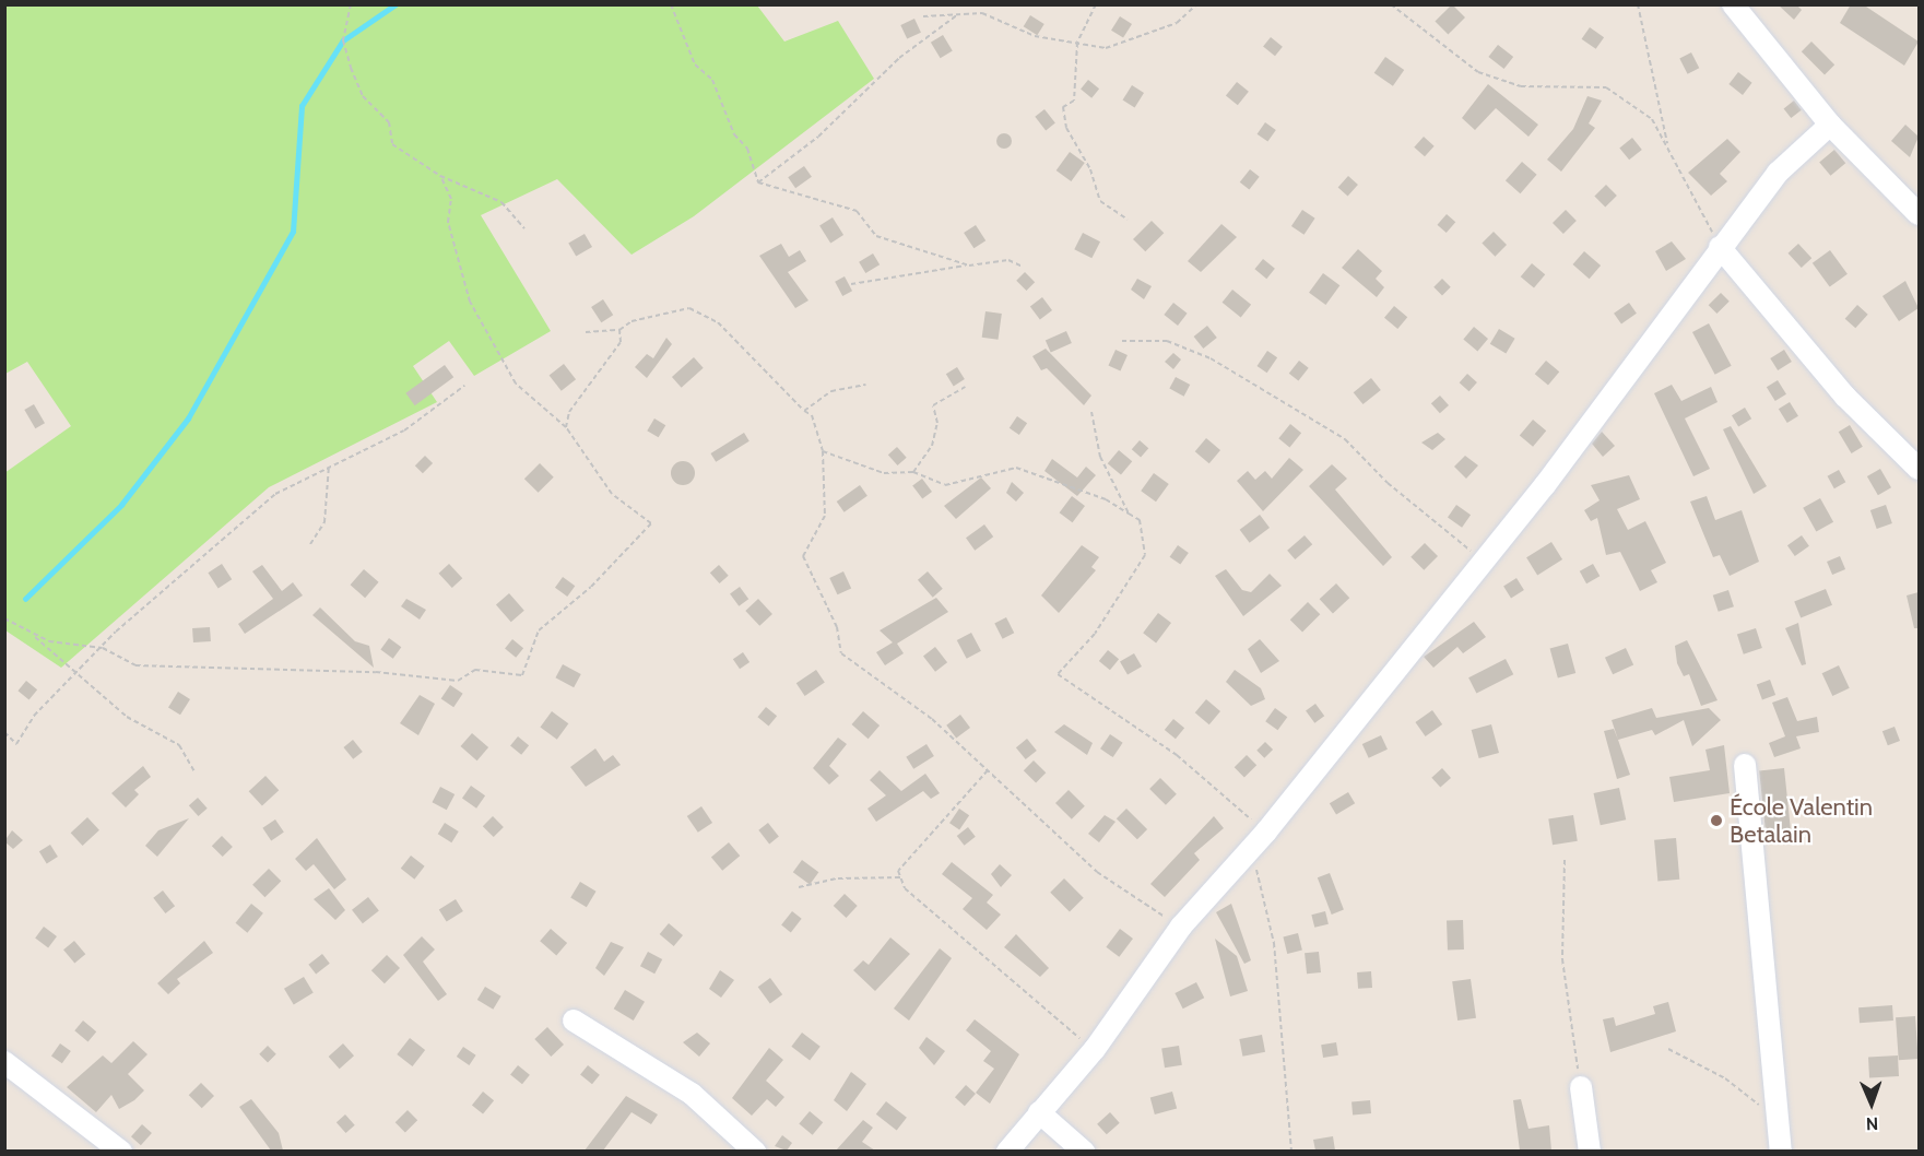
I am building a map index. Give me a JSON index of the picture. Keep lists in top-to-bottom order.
{
  "places": ["École Valentin Betalain"],
  "north": "bottom"
}
